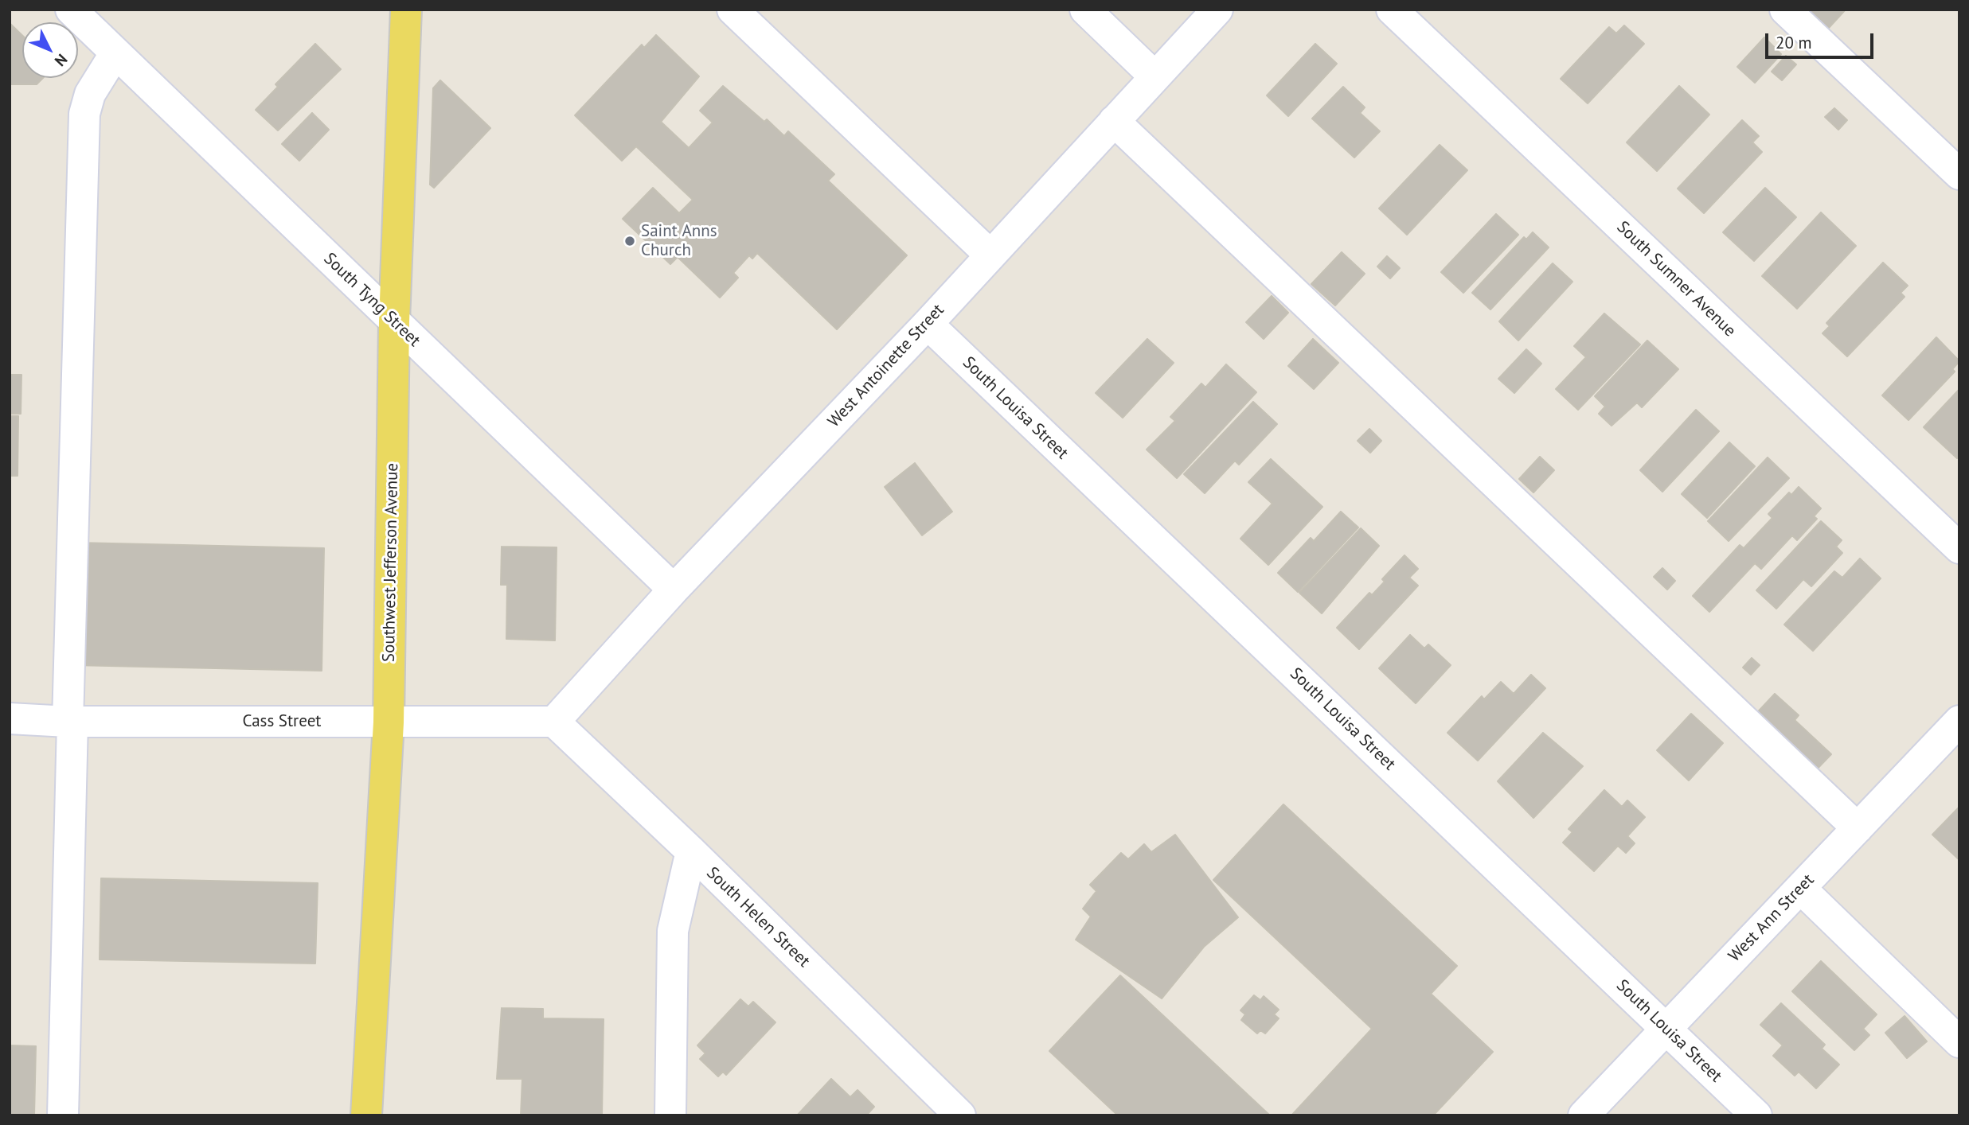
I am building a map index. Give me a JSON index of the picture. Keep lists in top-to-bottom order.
{
  "streets": {
    "main road": ["Southwest Jefferson Avenue"],
    "street": [
      "South Sumner Avenue",
      "South Tyng Street",
      "West Antoinette Street",
      "South Louisa Street",
      "Cass Street",
      "South Helen Street",
      "West Ann Street"
    ]
  },
  "crossings": [
    ["South Tyng Street", "West Antoinette Street"],
    ["South Tyng Street", "Southwest Jefferson Avenue"],
    ["West Antoinette Street", "South Louisa Street"],
    ["West Antoinette Street", "Cass Street"],
    ["West Antoinette Street", "South Helen Street"],
    ["South Louisa Street", "West Ann Street"],
    ["Southwest Jefferson Avenue", "Cass Street"],
    ["Cass Street", "South Helen Street"]
  ],
  "places": ["Saint Anns Church"],
  "scale_bar": "20 m",
  "north": "bottom right"
}
